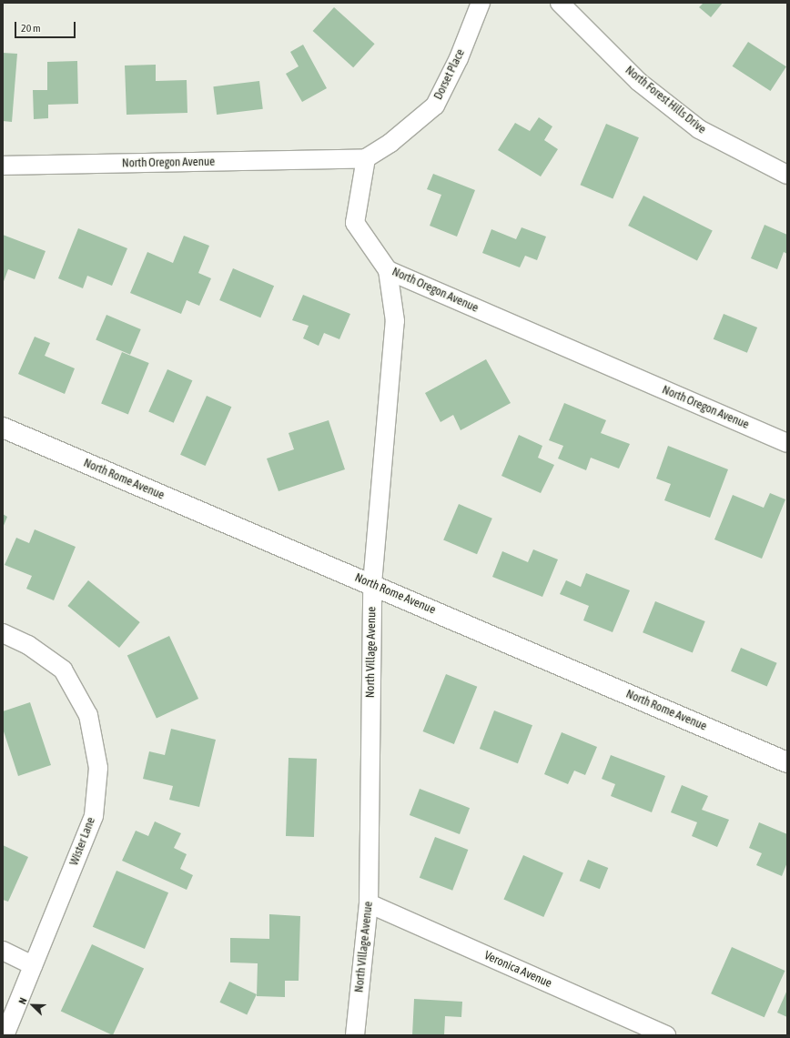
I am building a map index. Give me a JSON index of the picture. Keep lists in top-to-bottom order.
{
  "streets": {
    "street": [
      "Dorset Place",
      "North Forest Hills Drive",
      "North Oregon Avenue",
      "North Rome Avenue",
      "North Village Avenue",
      "Wister Lane",
      "Veronica Avenue"
    ]
  },
  "crossings": [
    ["Dorset Place", "North Oregon Avenue"],
    ["North Oregon Avenue", "North Village Avenue"],
    ["North Rome Avenue", "North Village Avenue"],
    ["North Village Avenue", "Veronica Avenue"]
  ],
  "scale_bar": "20 m",
  "north": "top left"
}
